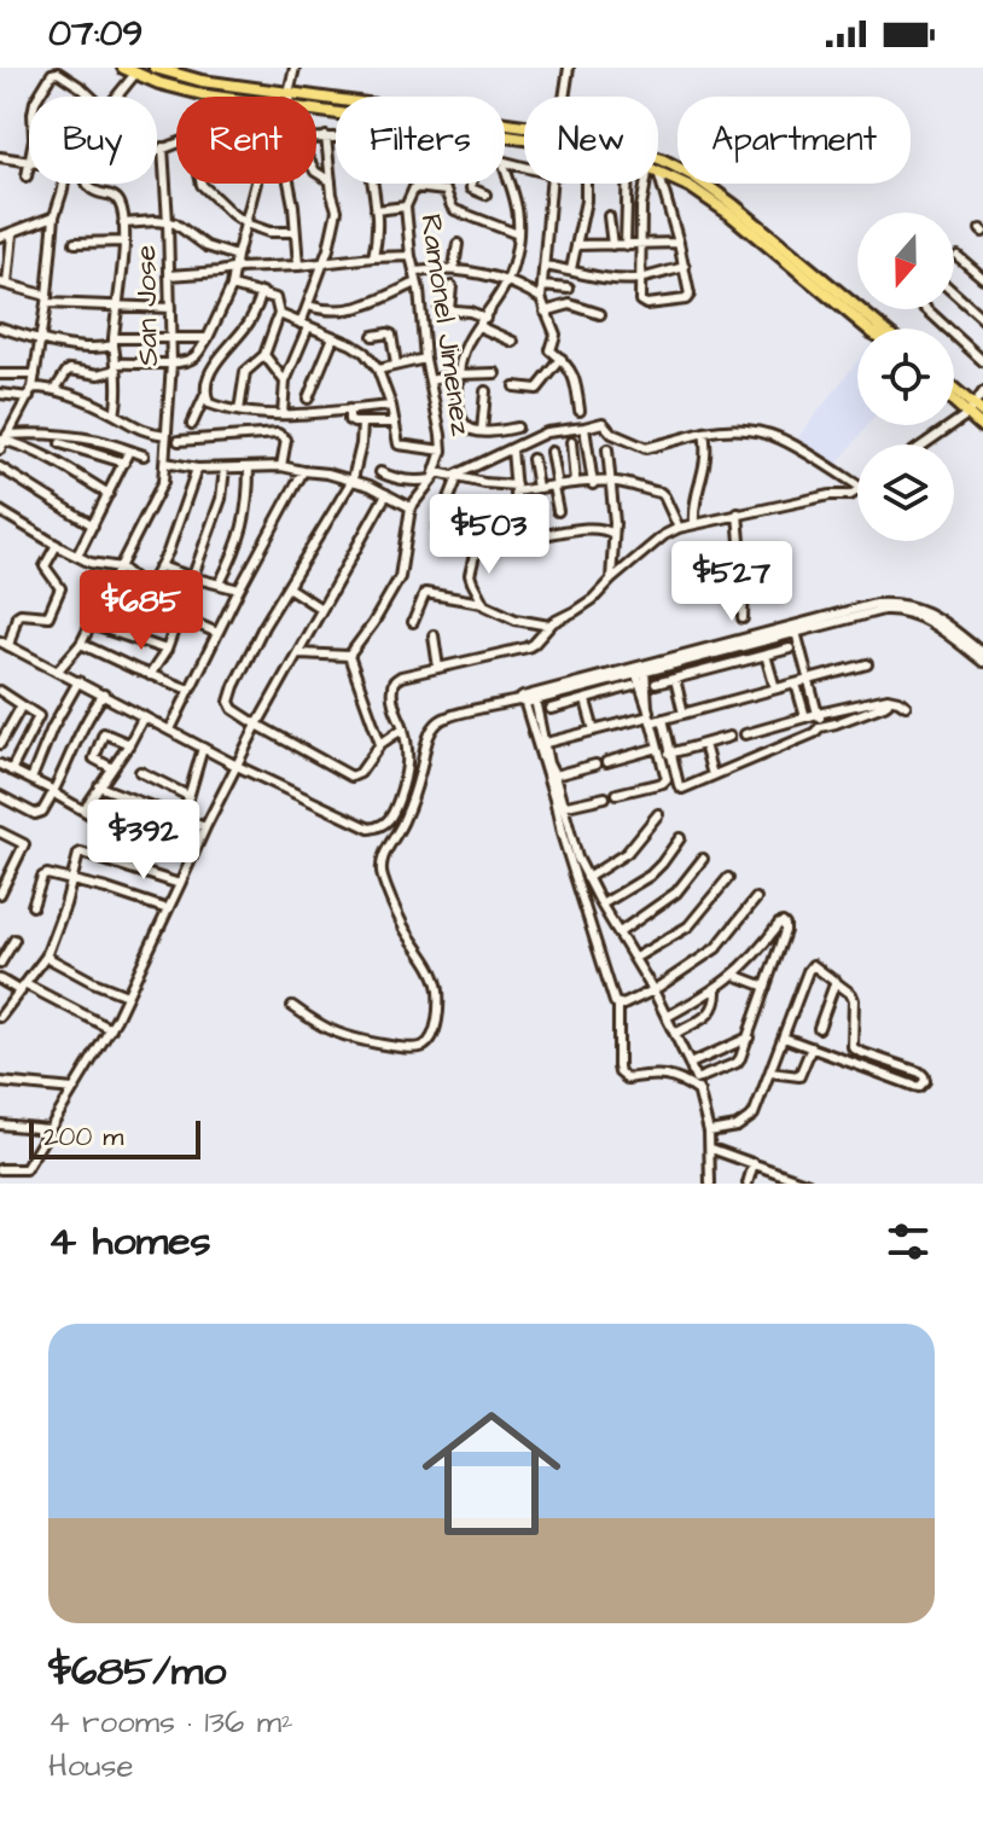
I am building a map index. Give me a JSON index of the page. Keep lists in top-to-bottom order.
{
  "streets": {
    "street": ["San Jose", "Ramonel Jimenez"]
  },
  "scale_bar": "200 m",
  "north": "bottom",
  "page": {
    "status": "07:09",
    "chip": [
      "Buy",
      "Rent",
      "Filters",
      "New",
      "Apartment"
    ],
    "price": [
      "$503",
      "$527",
      "$685",
      "$392"
    ],
    "scale": "200 m",
    "heading": "4 homes",
    "list": [
      {
        "name": "$685/mo",
        "note": "4 rooms · 136 m² · House"
      }
    ]
  }
}
